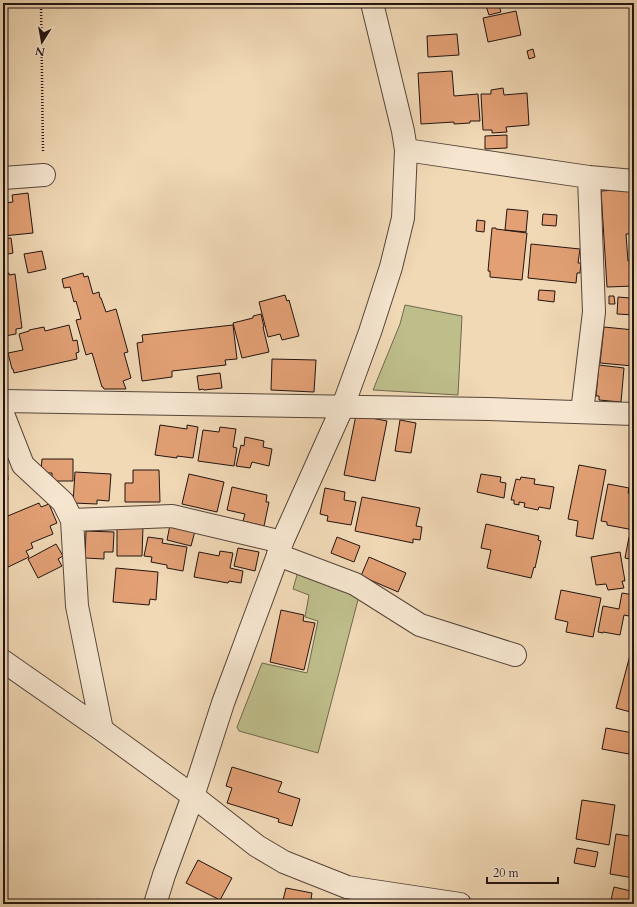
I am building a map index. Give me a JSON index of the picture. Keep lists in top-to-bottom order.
{
  "scale_bar": "20 m",
  "north": "bottom"
}
